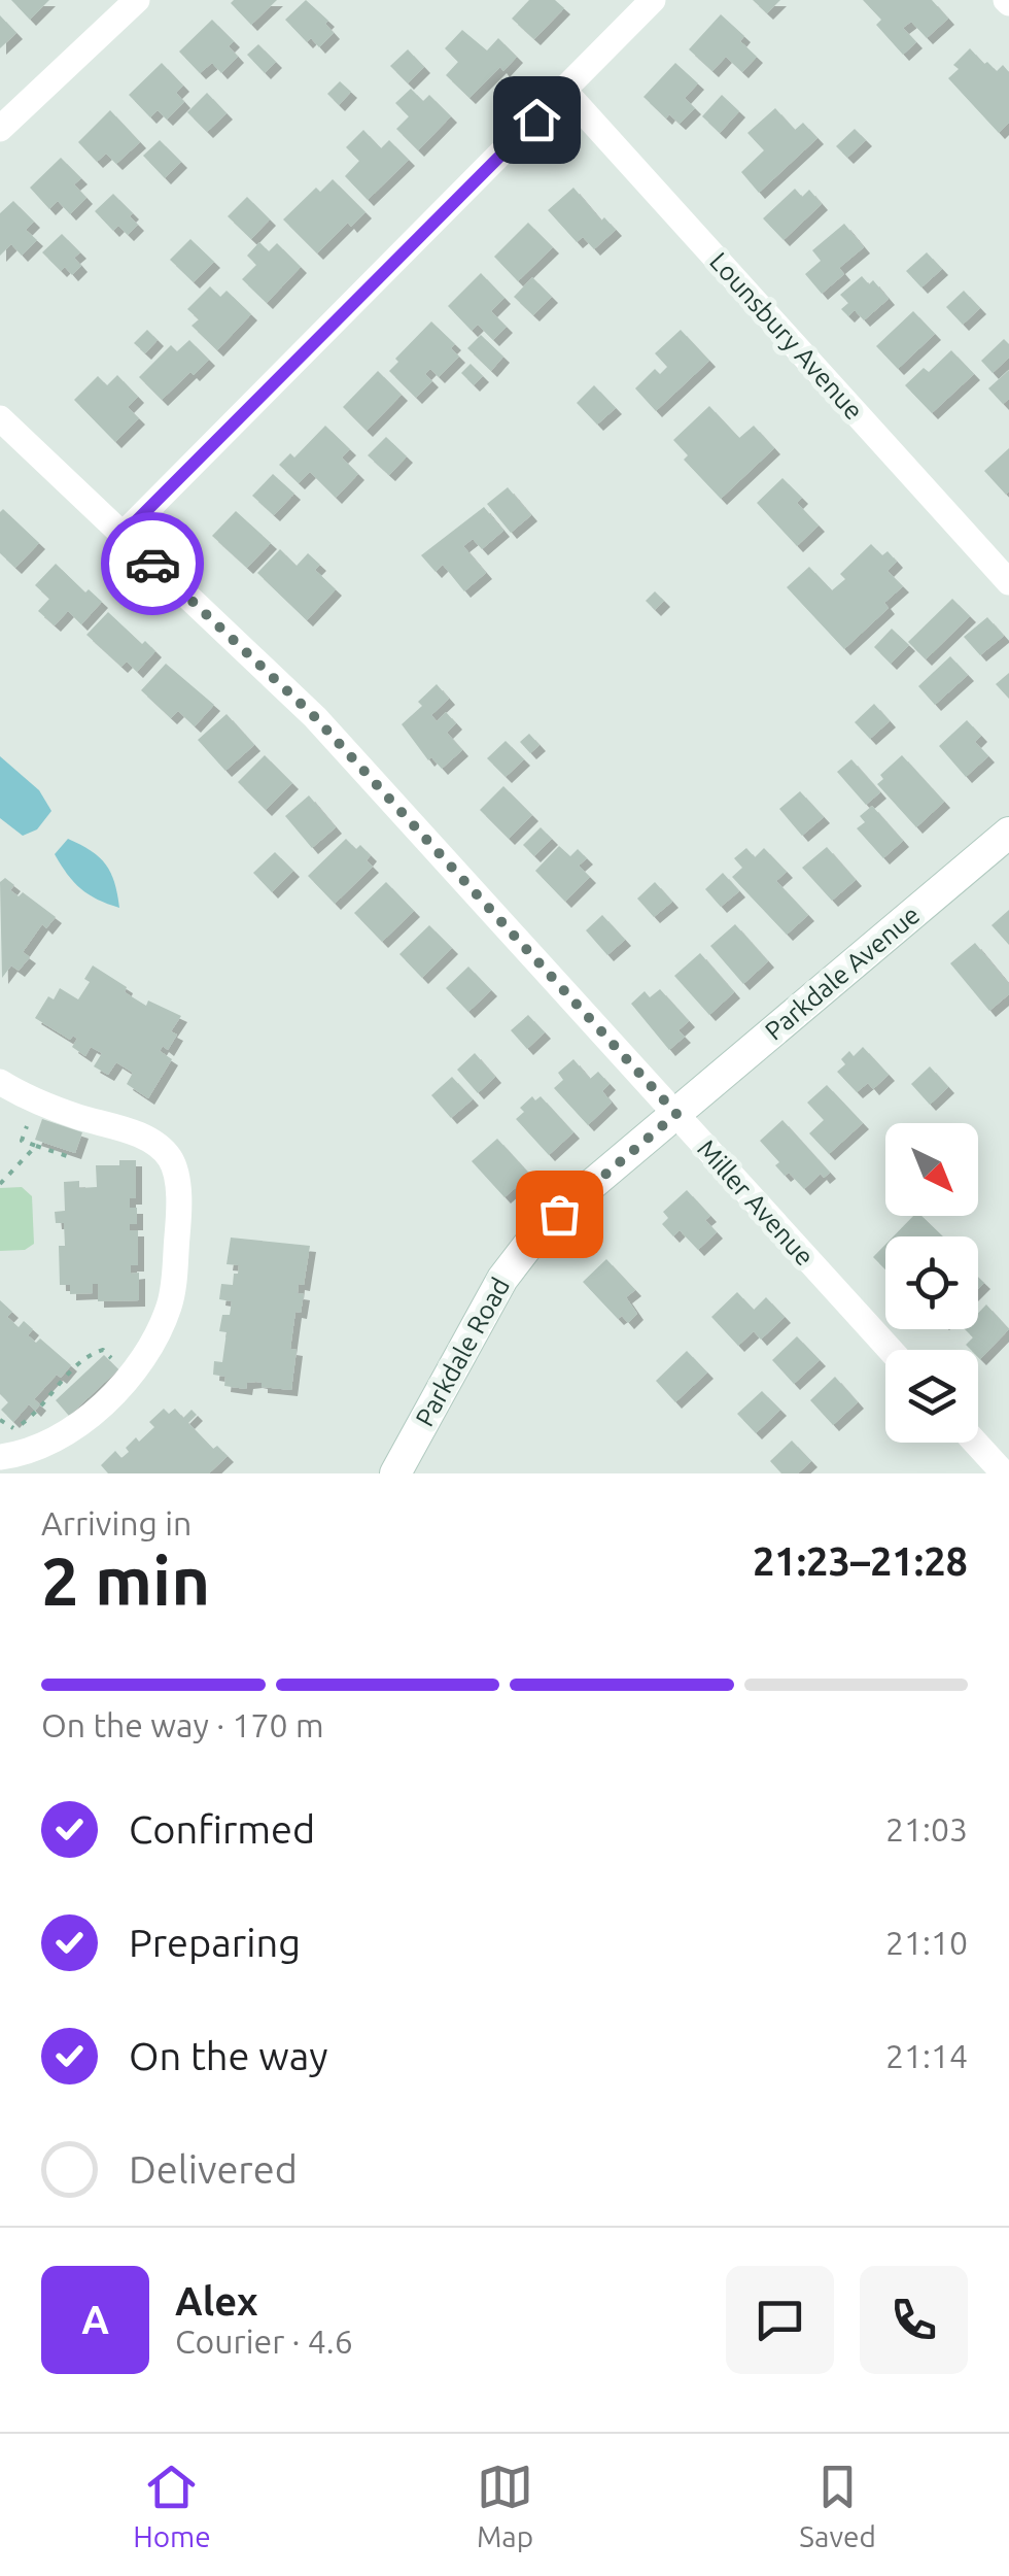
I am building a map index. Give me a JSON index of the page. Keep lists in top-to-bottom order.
{
  "streets": {
    "main road": ["Parkdale Avenue", "Parkdale Road"],
    "street": ["Lounsbury Avenue", "Miller Avenue"]
  },
  "crossings": [
    ["Parkdale Avenue", "Miller Avenue"],
    ["Parkdale Avenue", "Parkdale Road"],
    ["Miller Avenue", "Parkdale Road"]
  ],
  "north": "bottom right",
  "page": {
    "heading": ["2 min", "Arriving in", "21:23–21:28"],
    "panel": ["Alex", "Courier · 4.6"],
    "bar": "On the way · 170 m",
    "list": [
      ["Confirmed", "21:03"],
      ["Preparing", "21:10"],
      ["On the way", "21:14"],
      "Delivered"
    ],
    "round": "A",
    "tabs": ["Home", "Map", "Saved"]
  }
}
